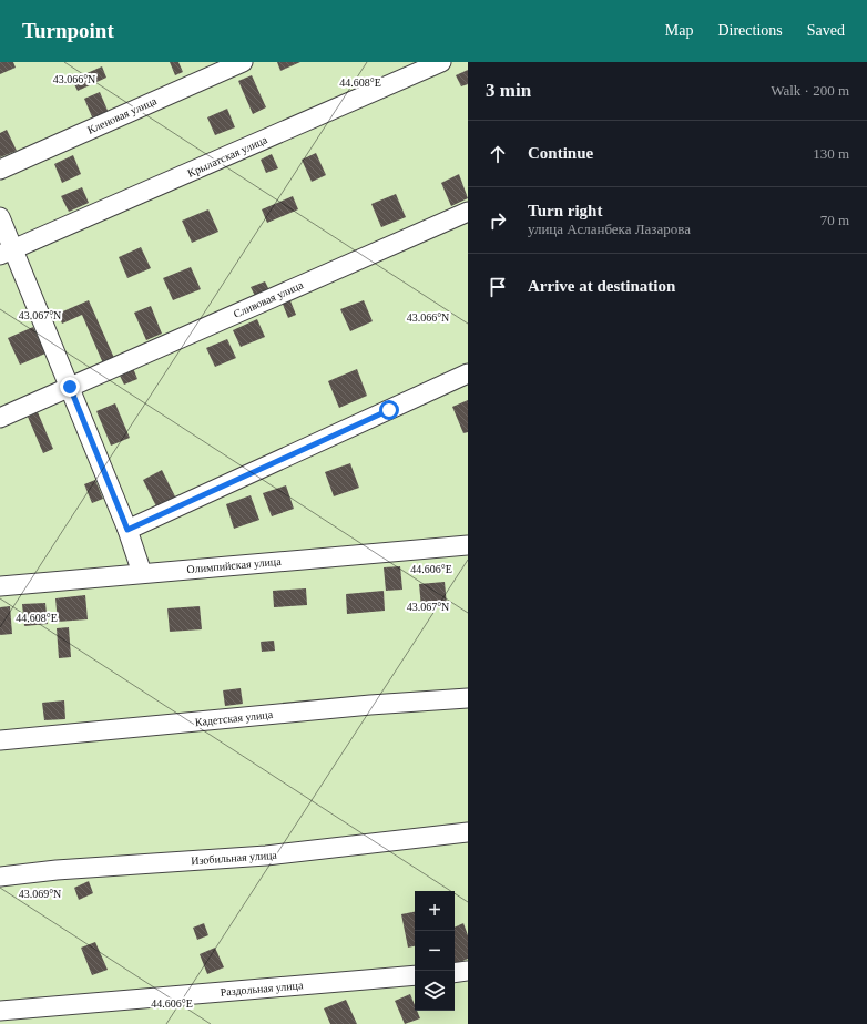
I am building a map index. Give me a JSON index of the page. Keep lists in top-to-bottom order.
{
  "streets": {
    "street": [
      "Кленовая улица",
      "Крылатская улица",
      "Сливовая улица",
      "Олимпийская улица",
      "Кадетская улица",
      "Изобильная улица",
      "Раздольная улица"
    ]
  },
  "page": {
    "header": "Turnpoint",
    "nav": ["Map", "Directions", "Saved"],
    "heading": ["3 min", "Walk · 200 m"],
    "list": [
      ["Continue", "130 m"],
      ["Turn right", "улица Асланбека Лазарова", "70 m"],
      "Arrive at destination"
    ],
    "map_buttons": ["+", "−"]
  },
  "coordinates": [
    "43.066°N",
    "44.608°E",
    "43.067°N",
    "44.606°E",
    "43.069°N"
  ]
}
